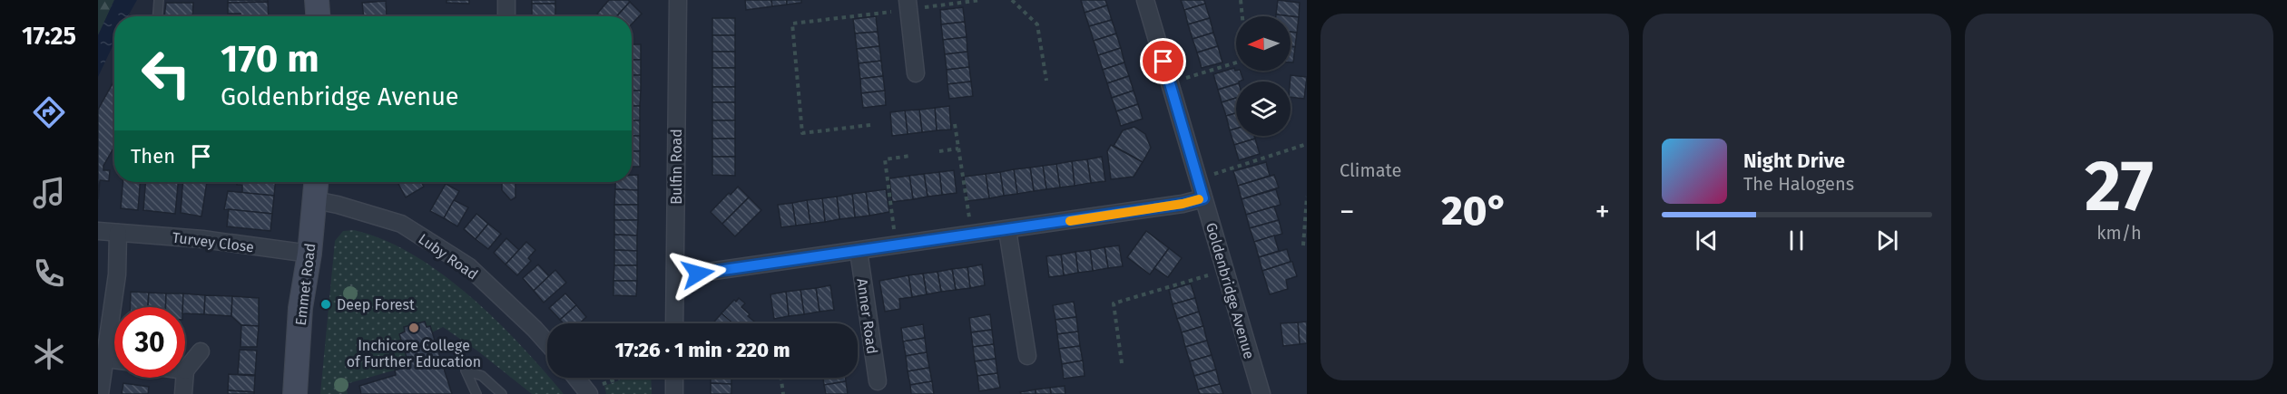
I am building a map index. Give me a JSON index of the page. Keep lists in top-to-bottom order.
{
  "streets": {
    "main road": ["Emmet Road"],
    "street": [
      "Bulfin Road",
      "Turvey Close",
      "Luby Road",
      "Goldenbridge Avenue",
      "Anner Road"
    ]
  },
  "crossings": [
    ["Turvey Close", "Emmet Road"],
    ["Luby Road", "Emmet Road"]
  ],
  "places": ["Deep Forest", "Inchicore College of Further Education"],
  "north": "left",
  "page": {
    "tabs": "17:25",
    "tile": [
      "Climate",
      ["27", "km/h"]
    ],
    "turn": ["170 m", "Goldenbridge Avenue"],
    "then": "Then",
    "song": ["Night Drive", "The Halogens"],
    "heat": ["−", "20°", "+"],
    "limit": "30",
    "trip": "17:26 · 1 min · 220 m"
  }
}
